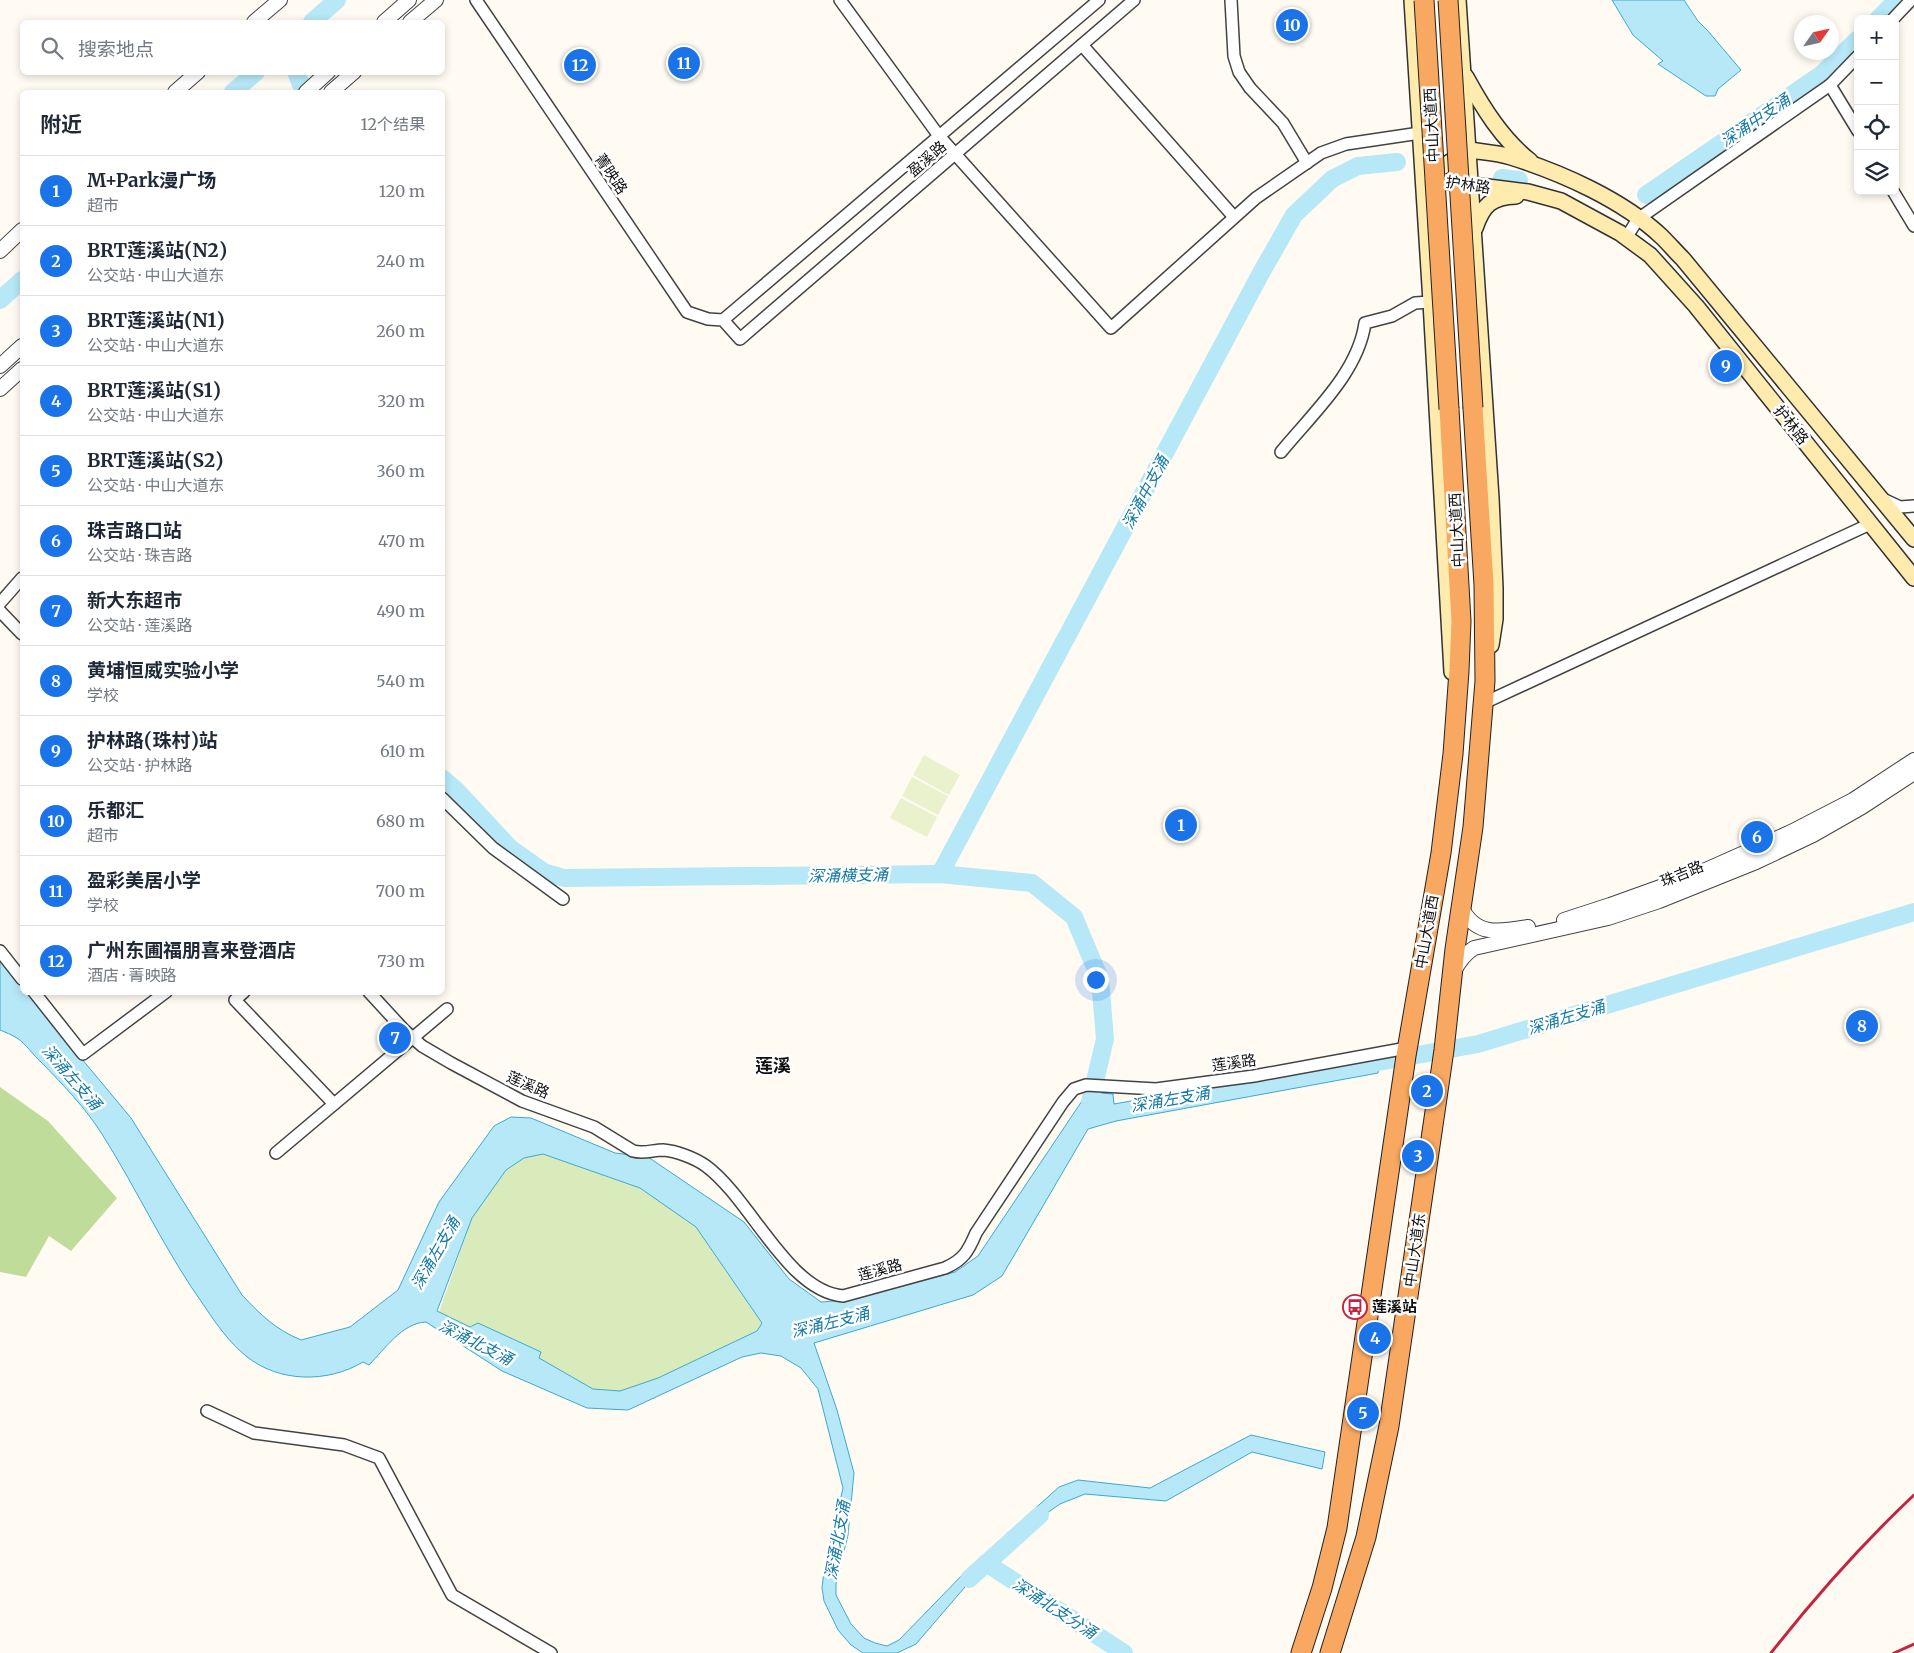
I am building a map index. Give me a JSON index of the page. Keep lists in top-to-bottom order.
{
  "streets": {
    "highway": ["中山大道西", "中山大道东"],
    "main road": ["护林路"],
    "street": [
      "盈溪路",
      "菁映路",
      "珠吉路",
      "莲溪路"
    ]
  },
  "crossings": [
    ["中山大道西", "珠吉路"],
    ["中山大道西", "莲溪路"],
    ["中山大道西", "中山大道东"],
    ["盈溪路", "菁映路"]
  ],
  "districts": ["莲溪"],
  "water": [
    "深涌中支涌",
    "深涌横支涌",
    "深涌左支涌",
    "深涌北支涌",
    "深涌北支分涌"
  ],
  "places": {
    "bus stop": ["莲溪站"]
  },
  "north": "top right",
  "page": {
    "pins": [
      "10",
      "11",
      "12",
      "9",
      "1",
      "6",
      "8",
      "7",
      "2",
      "3",
      "4",
      "5"
    ],
    "map_buttons": ["+", "−"],
    "search": "搜索地点",
    "heading": ["附近", "12个结果"],
    "list": [
      {
        "mark": "1",
        "name": "M+Park漫广场",
        "note": "超市",
        "value": "120 m"
      },
      {
        "mark": "2",
        "name": "BRT莲溪站(N2)",
        "note": "公交站 · 中山大道东",
        "value": "240 m"
      },
      {
        "mark": "3",
        "name": "BRT莲溪站(N1)",
        "note": "公交站 · 中山大道东",
        "value": "260 m"
      },
      {
        "mark": "4",
        "name": "BRT莲溪站(S1)",
        "note": "公交站 · 中山大道东",
        "value": "320 m"
      },
      {
        "mark": "5",
        "name": "BRT莲溪站(S2)",
        "note": "公交站 · 中山大道东",
        "value": "360 m"
      },
      {
        "mark": "6",
        "name": "珠吉路口站",
        "note": "公交站 · 珠吉路",
        "value": "470 m"
      },
      {
        "mark": "7",
        "name": "新大东超市",
        "note": "公交站 · 莲溪路",
        "value": "490 m"
      },
      {
        "mark": "8",
        "name": "黄埔恒威实验小学",
        "note": "学校",
        "value": "540 m"
      },
      {
        "mark": "9",
        "name": "护林路(珠村)站",
        "note": "公交站 · 护林路",
        "value": "610 m"
      },
      {
        "mark": "10",
        "name": "乐都汇",
        "note": "超市",
        "value": "680 m"
      },
      {
        "mark": "11",
        "name": "盈彩美居小学",
        "note": "学校",
        "value": "700 m"
      },
      {
        "mark": "12",
        "name": "广州东圃福朋喜来登酒店",
        "note": "酒店 · 菁映路",
        "value": "730 m"
      }
    ]
  }
}
